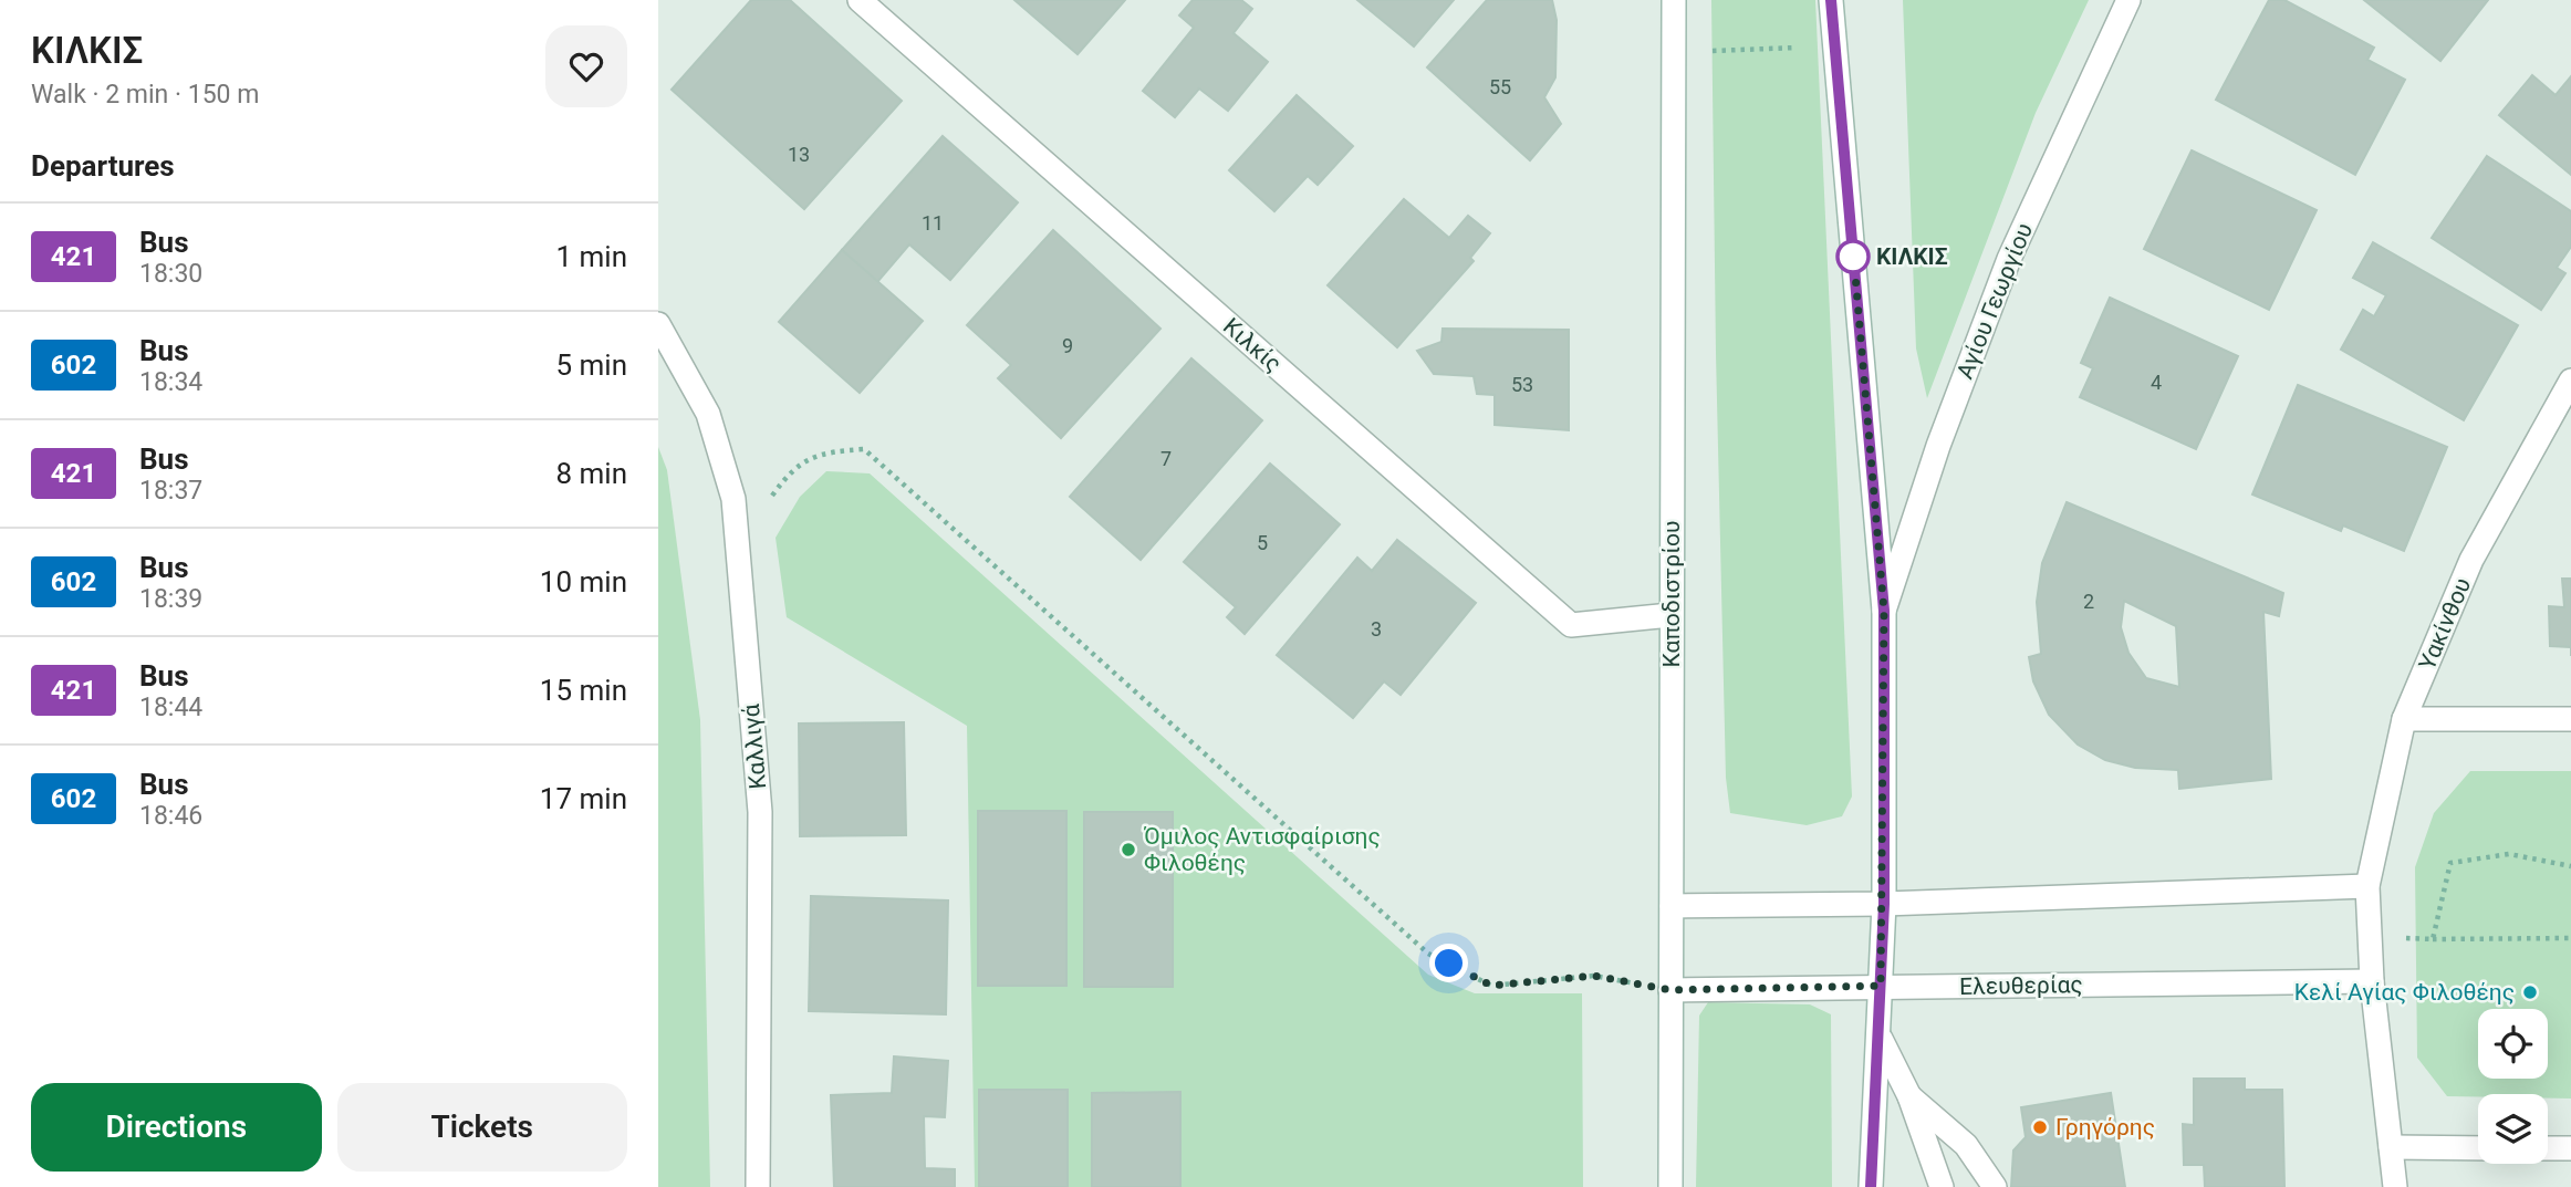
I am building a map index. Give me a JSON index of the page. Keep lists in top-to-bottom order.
{
  "streets": {
    "street": [
      "Αγίου Γεωργίου",
      "Κιλκίς",
      "Καποδιστρίου",
      "Υακίνθου",
      "Καλλιγά",
      "Ελευθερίας"
    ]
  },
  "crossings": [
    ["Κιλκίς", "Καποδιστρίου"],
    ["Καποδιστρίου", "Ελευθερίας"],
    ["Υακίνθου", "Ελευθερίας"]
  ],
  "places": [
    "ΚΙΛΚΙΣ",
    "Όμιλος Αντισφαίρισης Φιλοθέης",
    "Κελί Αγίας Φιλοθέης",
    "Γρηγόρης"
  ],
  "lines": ["bus line 421"],
  "house_numbers": [
    "55",
    "13",
    "11",
    "9",
    "4",
    "53",
    "7",
    "5",
    "2",
    "3"
  ],
  "page": {
    "heading": [
      ["ΚΙΛΚΙΣ", "Walk · 2 min · 150 m"],
      "Departures"
    ],
    "list": [
      {
        "mark": "421",
        "name": "Bus",
        "note": "18:30",
        "value": "1 min"
      },
      {
        "mark": "602",
        "name": "Bus",
        "note": "18:34",
        "value": "5 min"
      },
      {
        "mark": "421",
        "name": "Bus",
        "note": "18:37",
        "value": "8 min"
      },
      {
        "mark": "602",
        "name": "Bus",
        "note": "18:39",
        "value": "10 min"
      },
      {
        "mark": "421",
        "name": "Bus",
        "note": "18:44",
        "value": "15 min"
      },
      {
        "mark": "602",
        "name": "Bus",
        "note": "18:46",
        "value": "17 min"
      }
    ],
    "buttons": ["Directions", "Tickets"]
  }
}
